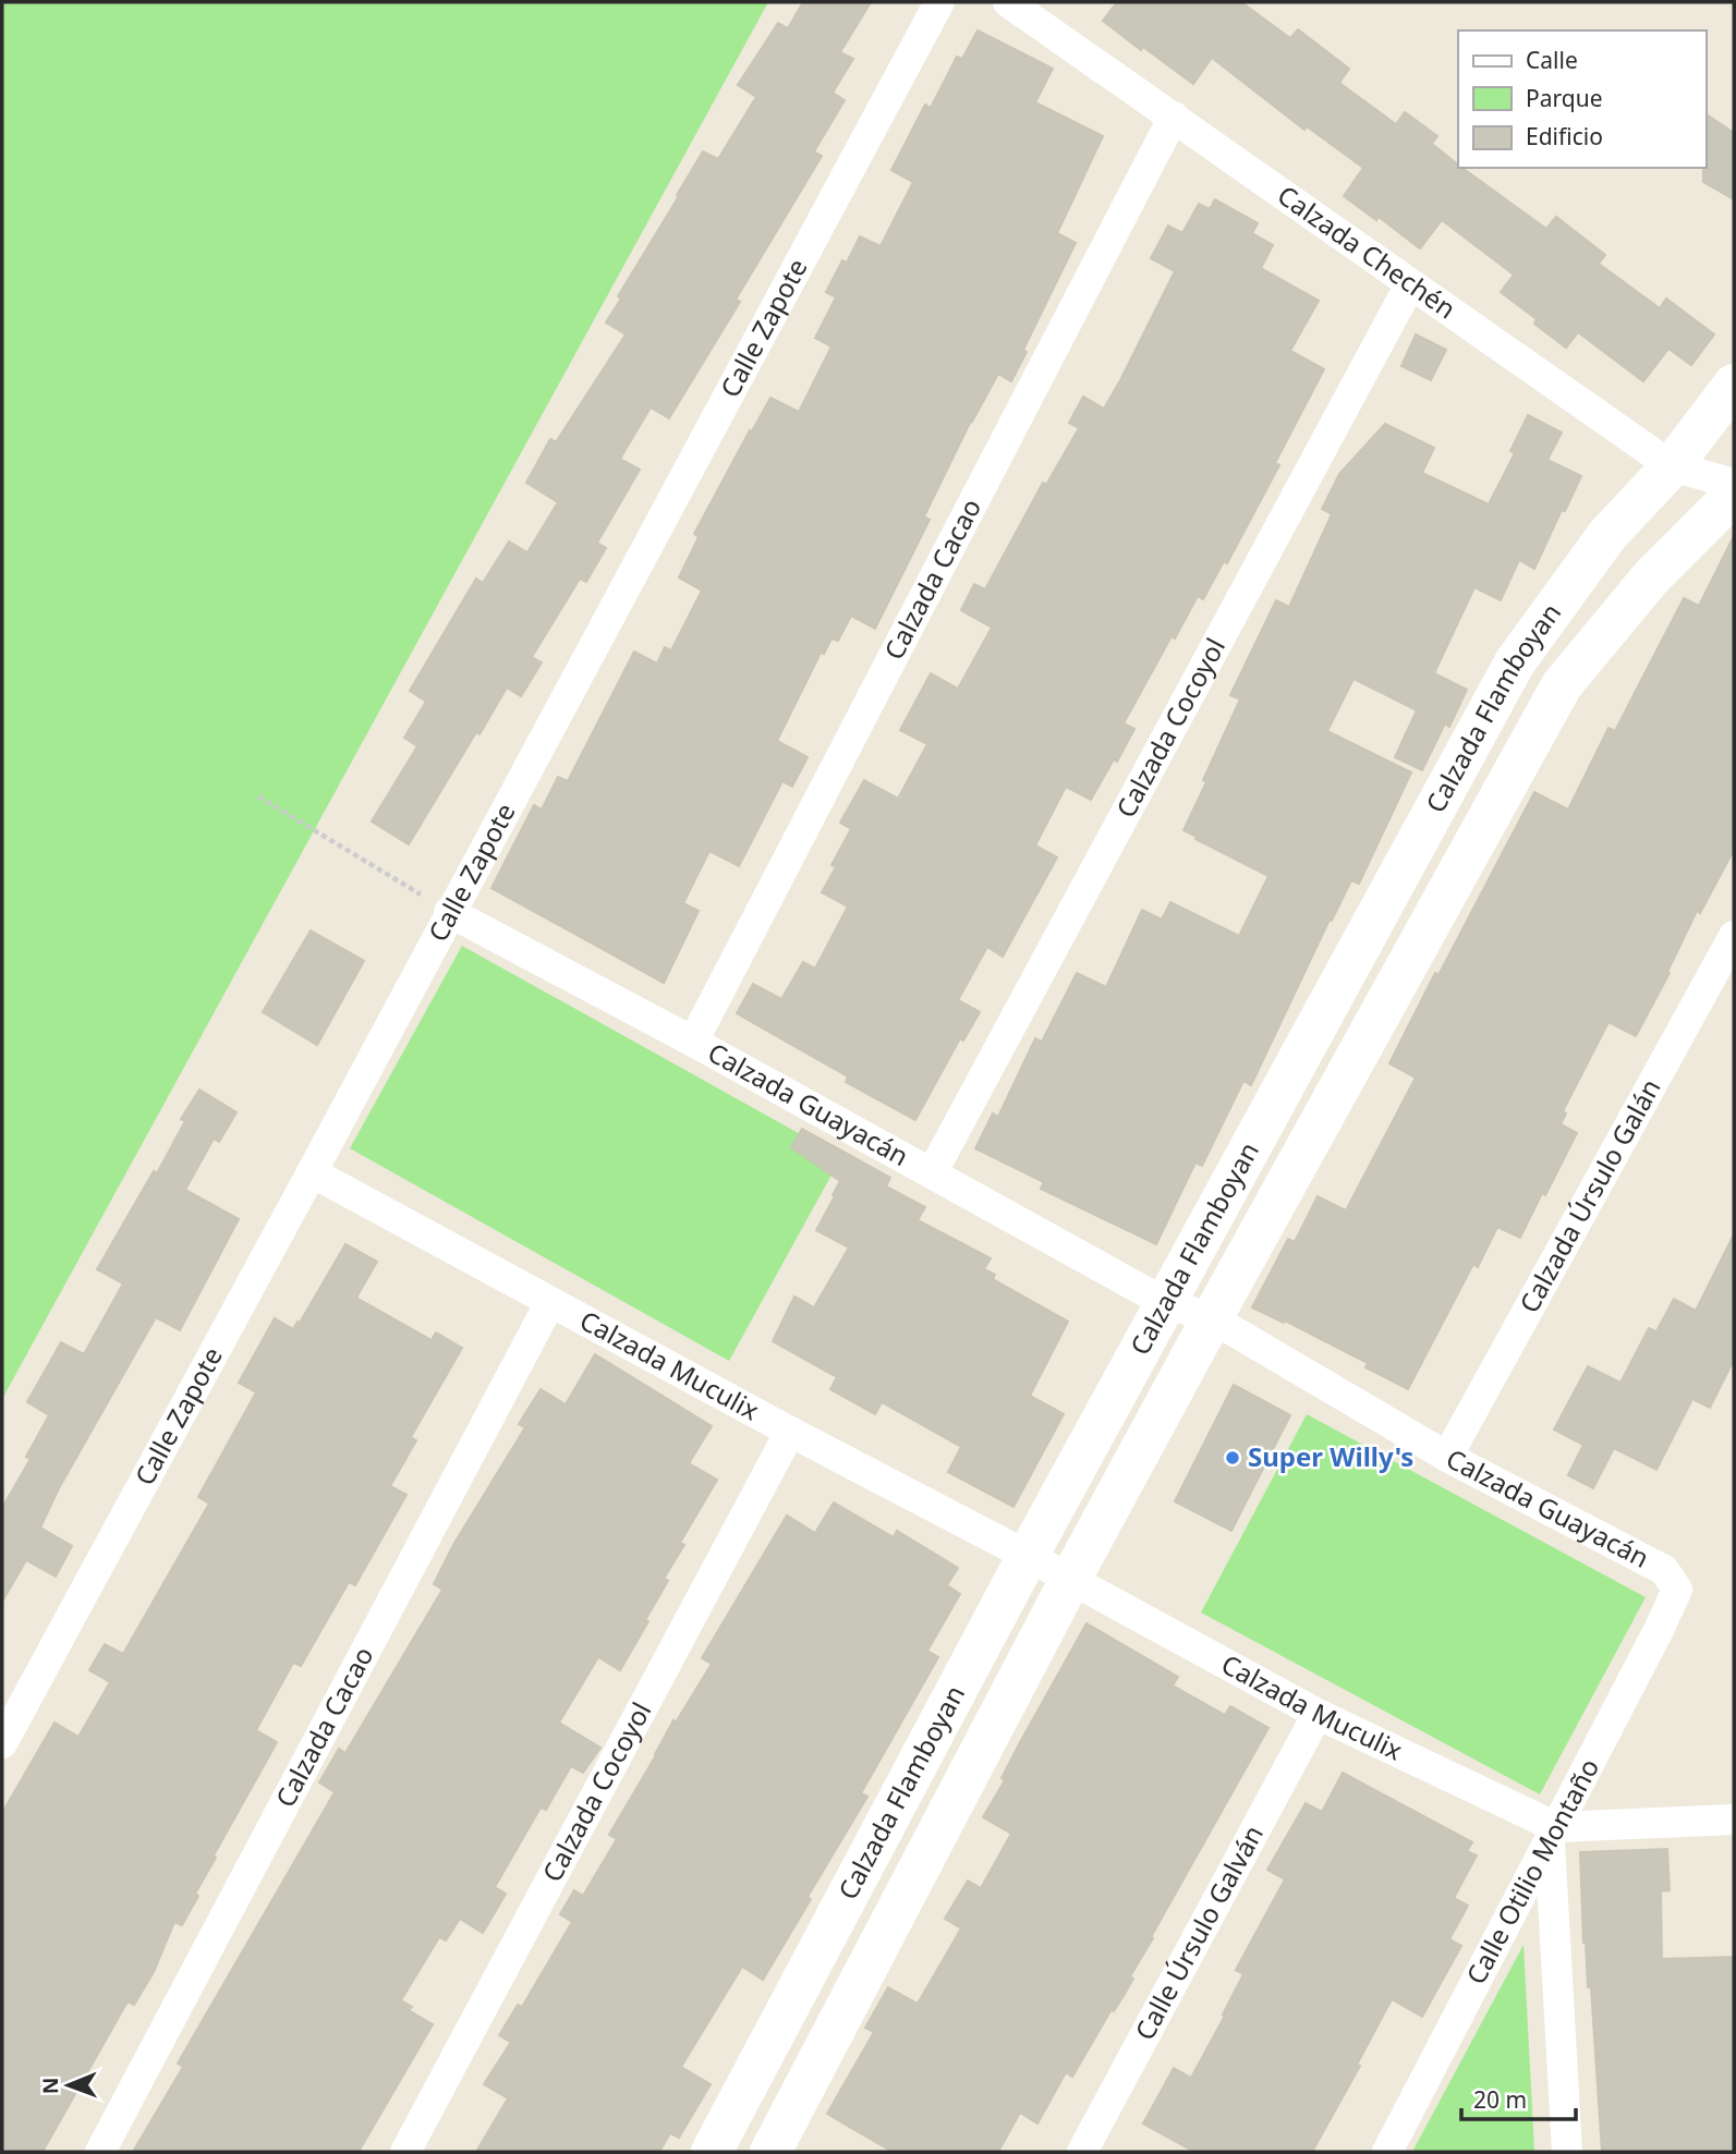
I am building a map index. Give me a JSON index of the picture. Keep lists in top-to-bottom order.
{
  "streets": {
    "main road": ["Calzada Flamboyan"],
    "street": [
      "Calzada Chechén",
      "Calle Zapote",
      "Calzada Cacao",
      "Calzada Cocoyol",
      "Calzada Guayacán",
      "Calzada Úrsulo Galán",
      "Calzada Muculix",
      "Calle Otilio Montaño",
      "Calle Úrsulo Galván"
    ]
  },
  "crossings": [
    ["Calzada Chechén", "Calzada Cacao"],
    ["Calzada Chechén", "Calzada Flamboyan"],
    ["Calzada Chechén", "Calzada Cocoyol"],
    ["Calle Zapote", "Calzada Guayacán"],
    ["Calle Zapote", "Calzada Muculix"],
    ["Calzada Cacao", "Calzada Guayacán"],
    ["Calzada Cacao", "Calzada Muculix"],
    ["Calzada Flamboyan", "Calzada Guayacán"],
    ["Calzada Flamboyan", "Calzada Muculix"],
    ["Calzada Cocoyol", "Calzada Guayacán"],
    ["Calzada Cocoyol", "Calzada Muculix"],
    ["Calzada Guayacán", "Calzada Úrsulo Galán"],
    ["Calzada Guayacán", "Calle Otilio Montaño"],
    ["Calzada Muculix", "Calle Otilio Montaño"],
    ["Calzada Muculix", "Calle Úrsulo Galván"]
  ],
  "places": ["Super Willy's"],
  "legend": ["Calle", "Parque", "Edificio"],
  "scale_bar": "20 m",
  "north": "left"
}
